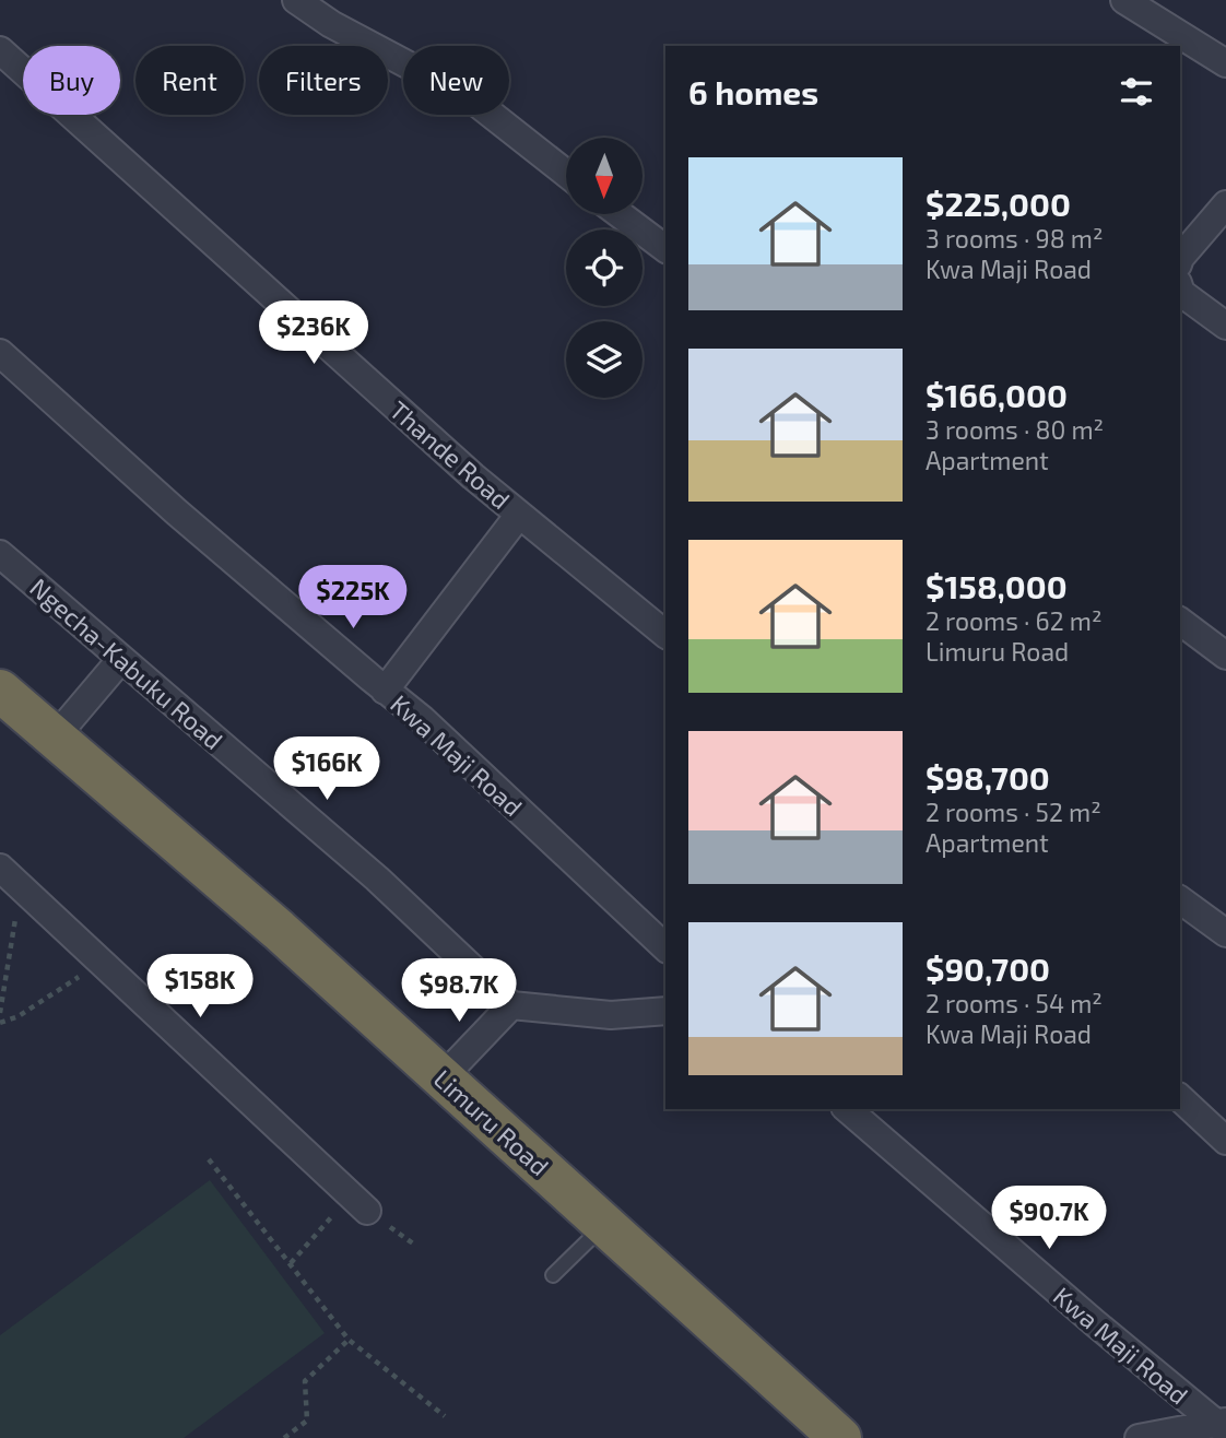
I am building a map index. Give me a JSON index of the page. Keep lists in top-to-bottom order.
{
  "streets": {
    "highway": ["Limuru Road"],
    "street": ["Thande Road", "Ngecha-Kabuku Road", "Kwa Maji Road"]
  },
  "north": "bottom",
  "page": {
    "chip": [
      "Buy",
      "Rent",
      "Filters",
      "New"
    ],
    "heading": "6 homes",
    "list": [
      {
        "name": "$225,000",
        "note": "3 rooms · 98 m² · Kwa Maji Road"
      },
      {
        "name": "$166,000",
        "note": "3 rooms · 80 m² · Apartment"
      },
      {
        "name": "$158,000",
        "note": "2 rooms · 62 m² · Limuru Road"
      },
      {
        "name": "$98,700",
        "note": "2 rooms · 52 m² · Apartment"
      },
      {
        "name": "$90,700",
        "note": "2 rooms · 54 m² · Kwa Maji Road"
      }
    ],
    "price": [
      "$236K",
      "$225K",
      "$166K",
      "$158K",
      "$98.7K",
      "$90.7K"
    ]
  }
}
